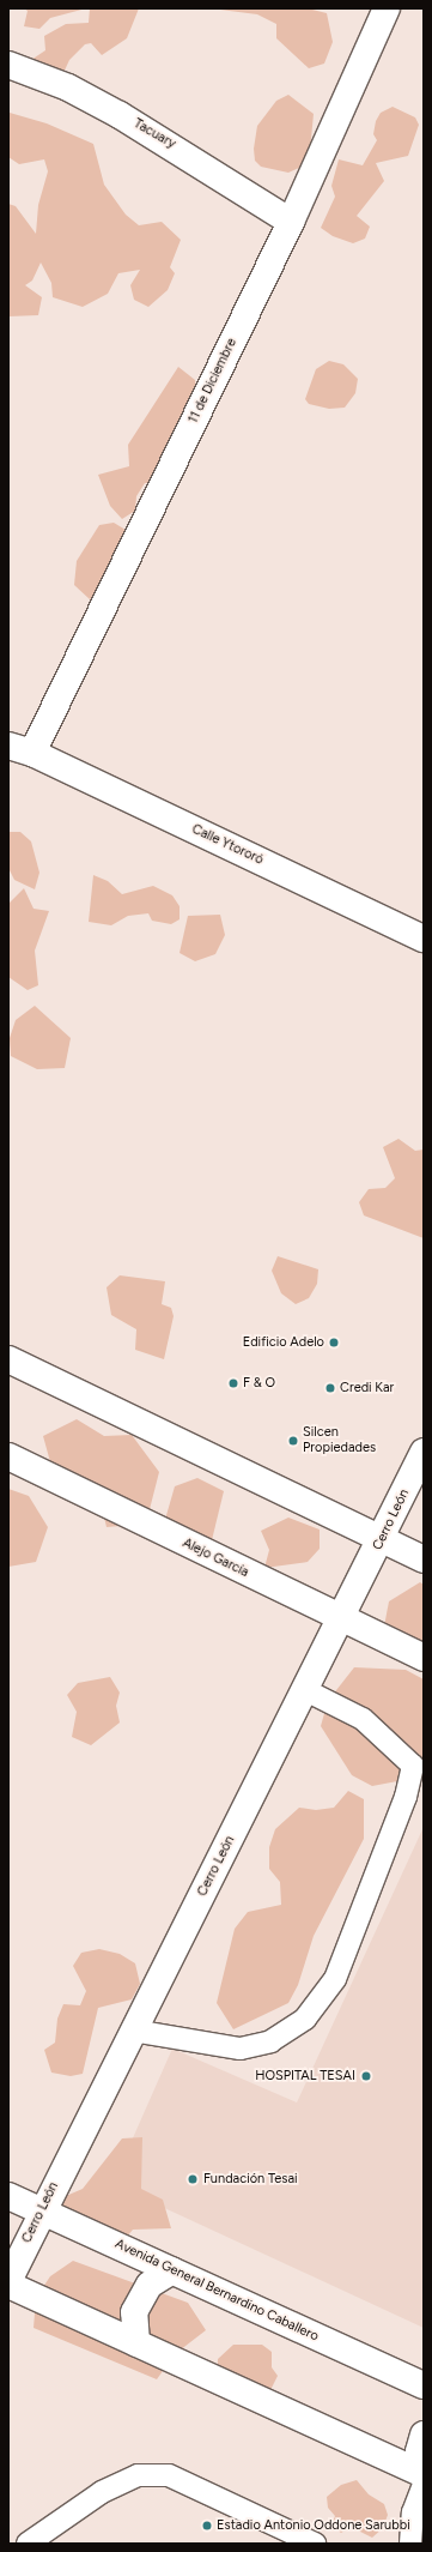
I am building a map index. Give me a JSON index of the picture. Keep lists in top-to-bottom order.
{
  "streets": {
    "street": [
      "Tacuary",
      "11 de Diciembre",
      "Calle Ytororó",
      "Cerro León",
      "Alejo García",
      "Avenida General Bernardino Caballero"
    ]
  },
  "crossings": [
    ["Tacuary", "11 de Diciembre"],
    ["11 de Diciembre", "Calle Ytororó"],
    ["Cerro León", "Alejo García"],
    ["Cerro León", "Avenida General Bernardino Caballero"]
  ],
  "places": [
    "Edificio Adelo",
    "F & O",
    "Credi Kar",
    "Silcen Propiedades",
    "HOSPITAL TESAI",
    "Fundación Tesai",
    "Estadio Antonio Oddone Sarubbi"
  ]
}
